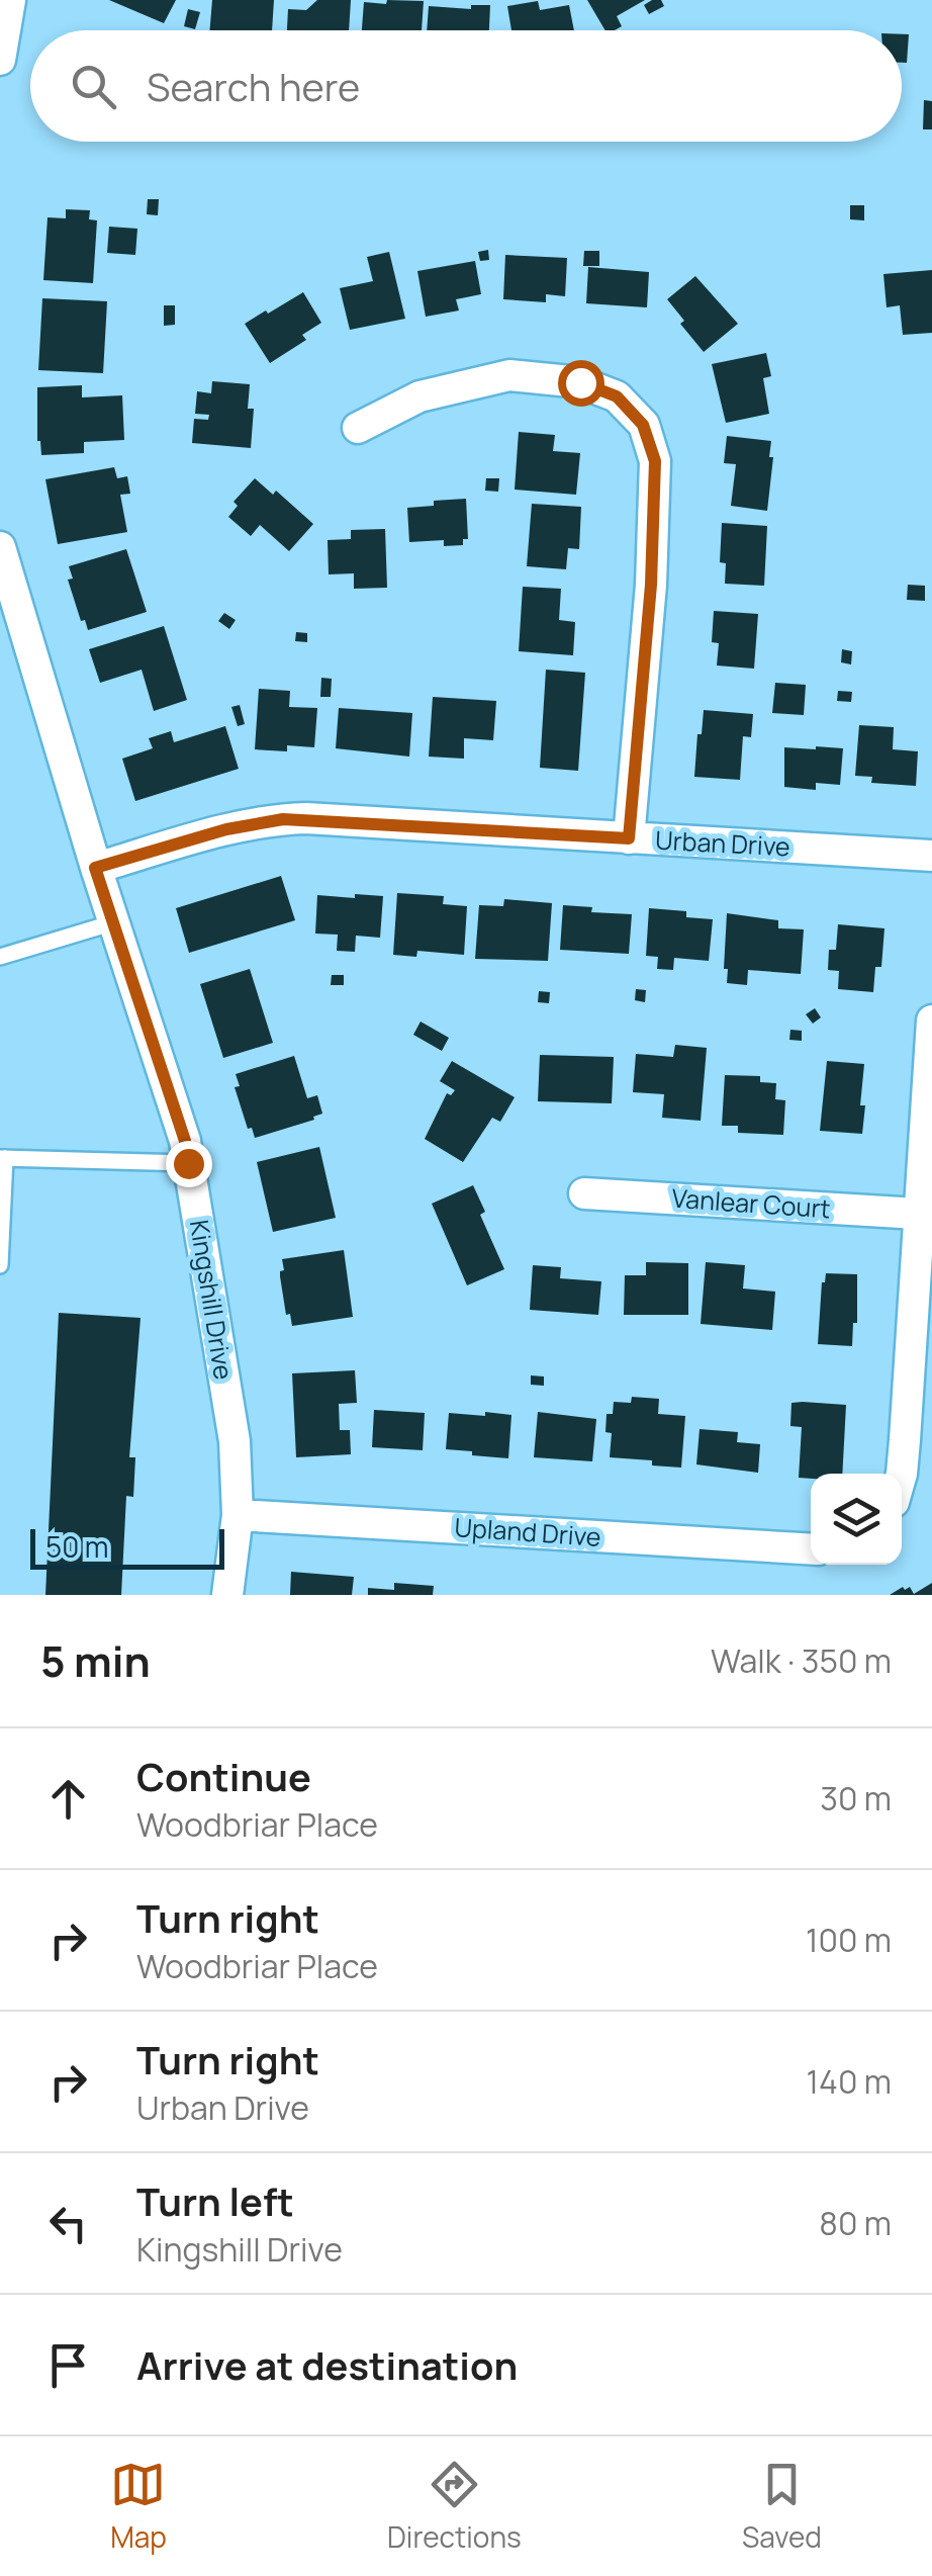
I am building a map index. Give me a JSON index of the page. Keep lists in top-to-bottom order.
{
  "streets": {
    "street": [
      "Urban Drive",
      "Vanlear Court",
      "Kingshill Drive",
      "Upland Drive"
    ]
  },
  "crossings": [
    ["Urban Drive", "Kingshill Drive"],
    ["Kingshill Drive", "Upland Drive"]
  ],
  "scale_bar": "50 m",
  "page": {
    "search": "Search here",
    "scale": "50 m",
    "heading": ["5 min", "Walk · 350 m"],
    "list": [
      ["Continue", "Woodbriar Place", "30 m"],
      ["Turn right", "Woodbriar Place", "100 m"],
      ["Turn right", "Urban Drive", "140 m"],
      ["Turn left", "Kingshill Drive", "80 m"],
      "Arrive at destination"
    ],
    "nav": ["Map", "Directions", "Saved"]
  }
}
